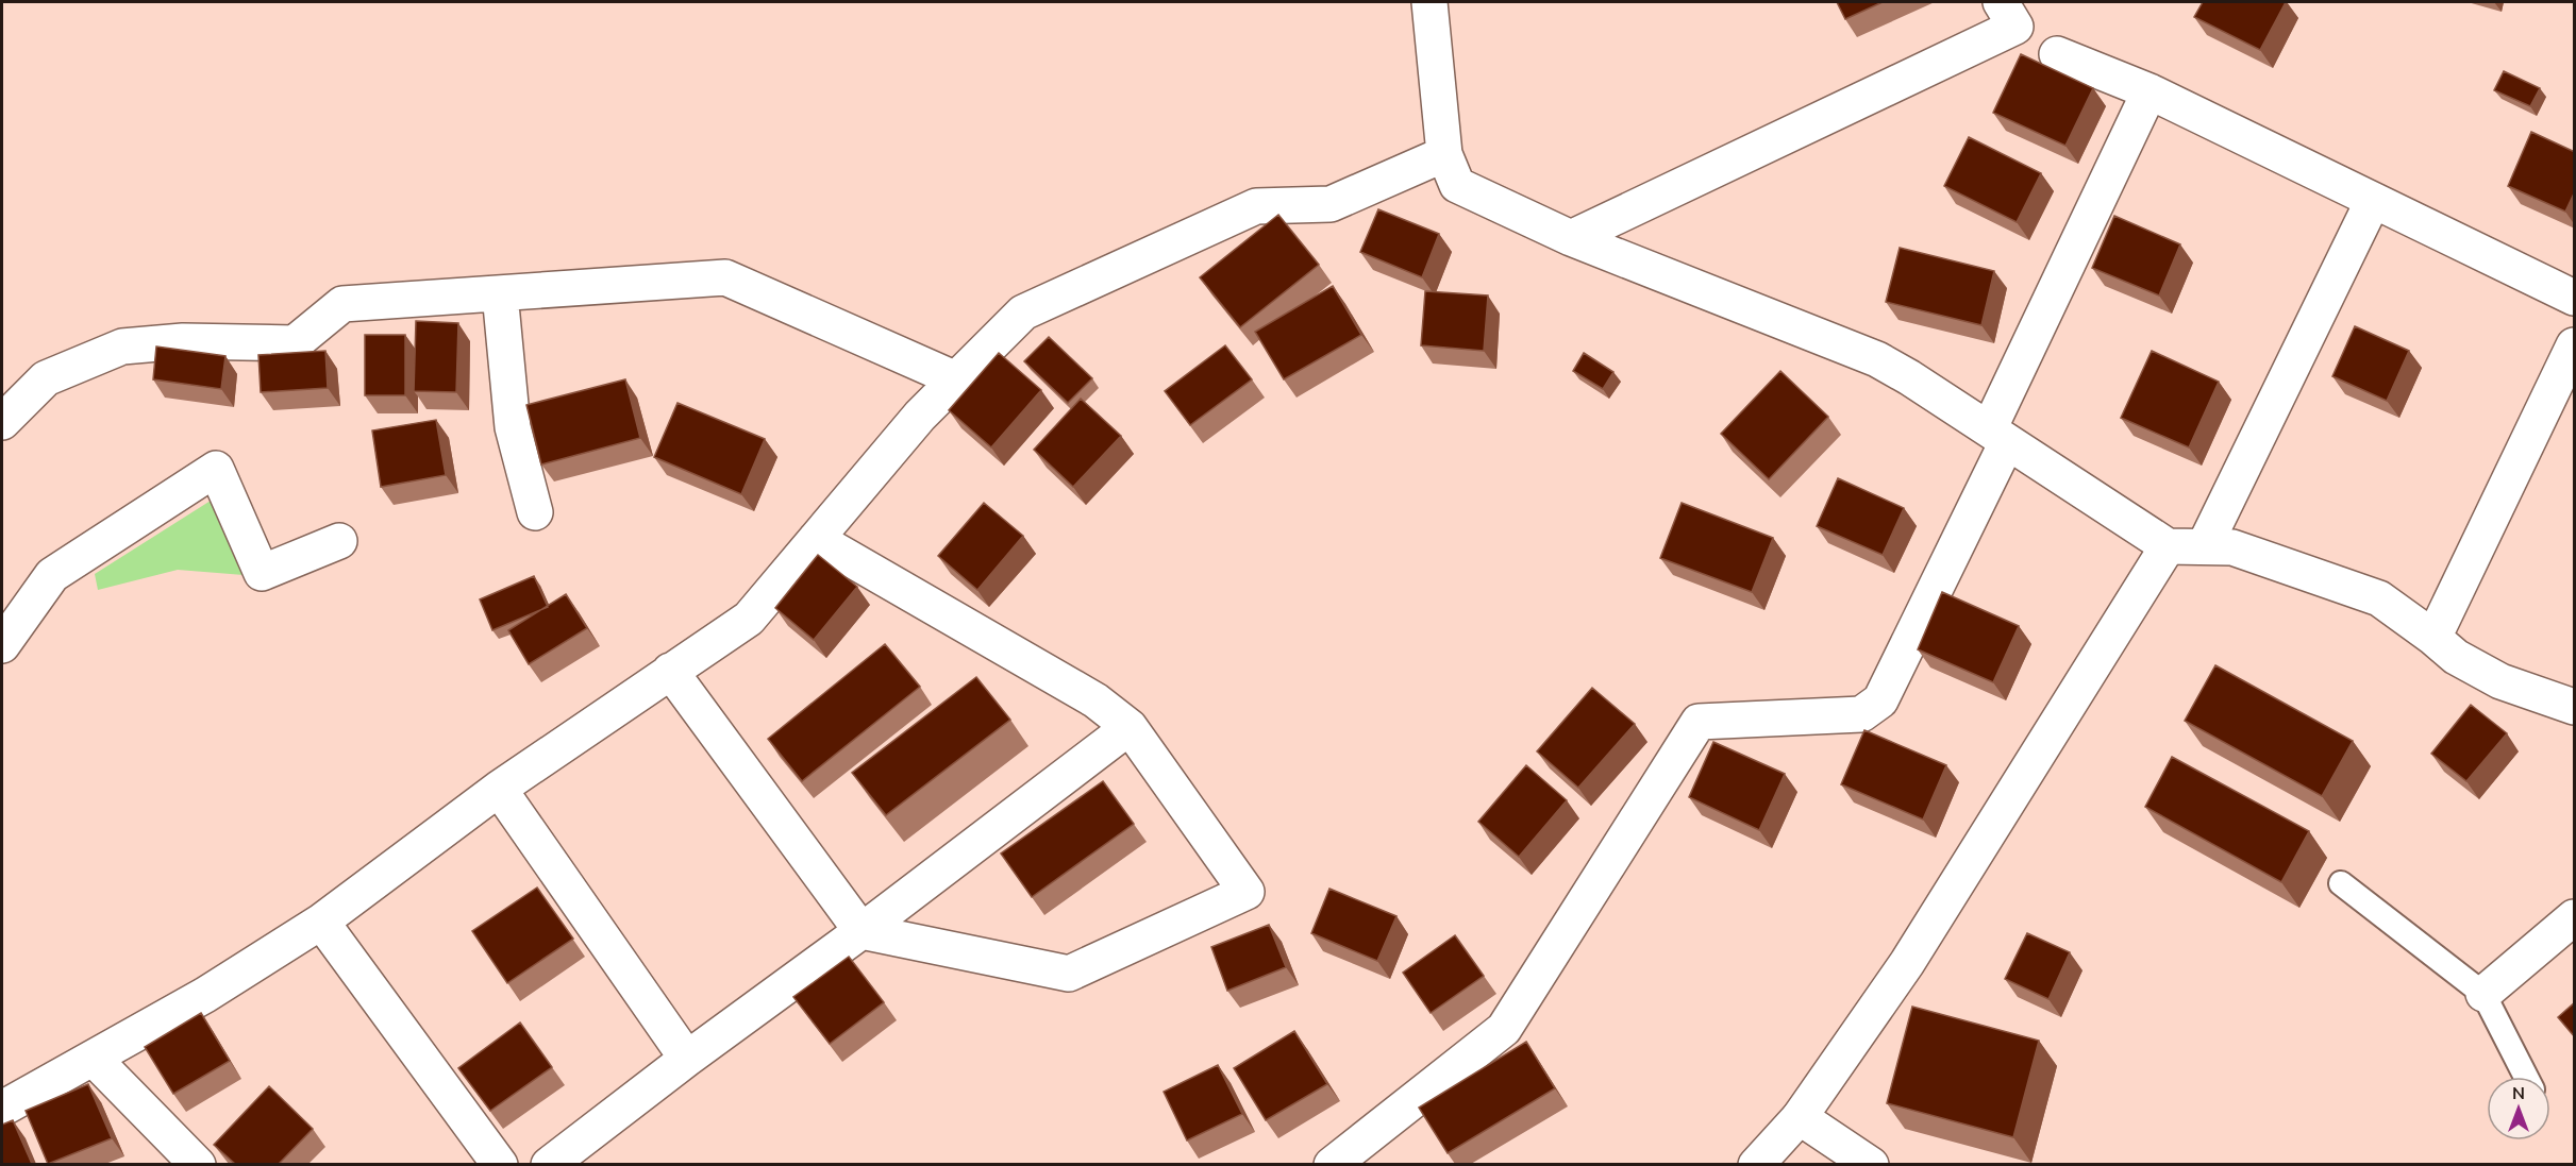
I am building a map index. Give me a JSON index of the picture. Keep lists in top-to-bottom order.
{
  "north": "top"
}
